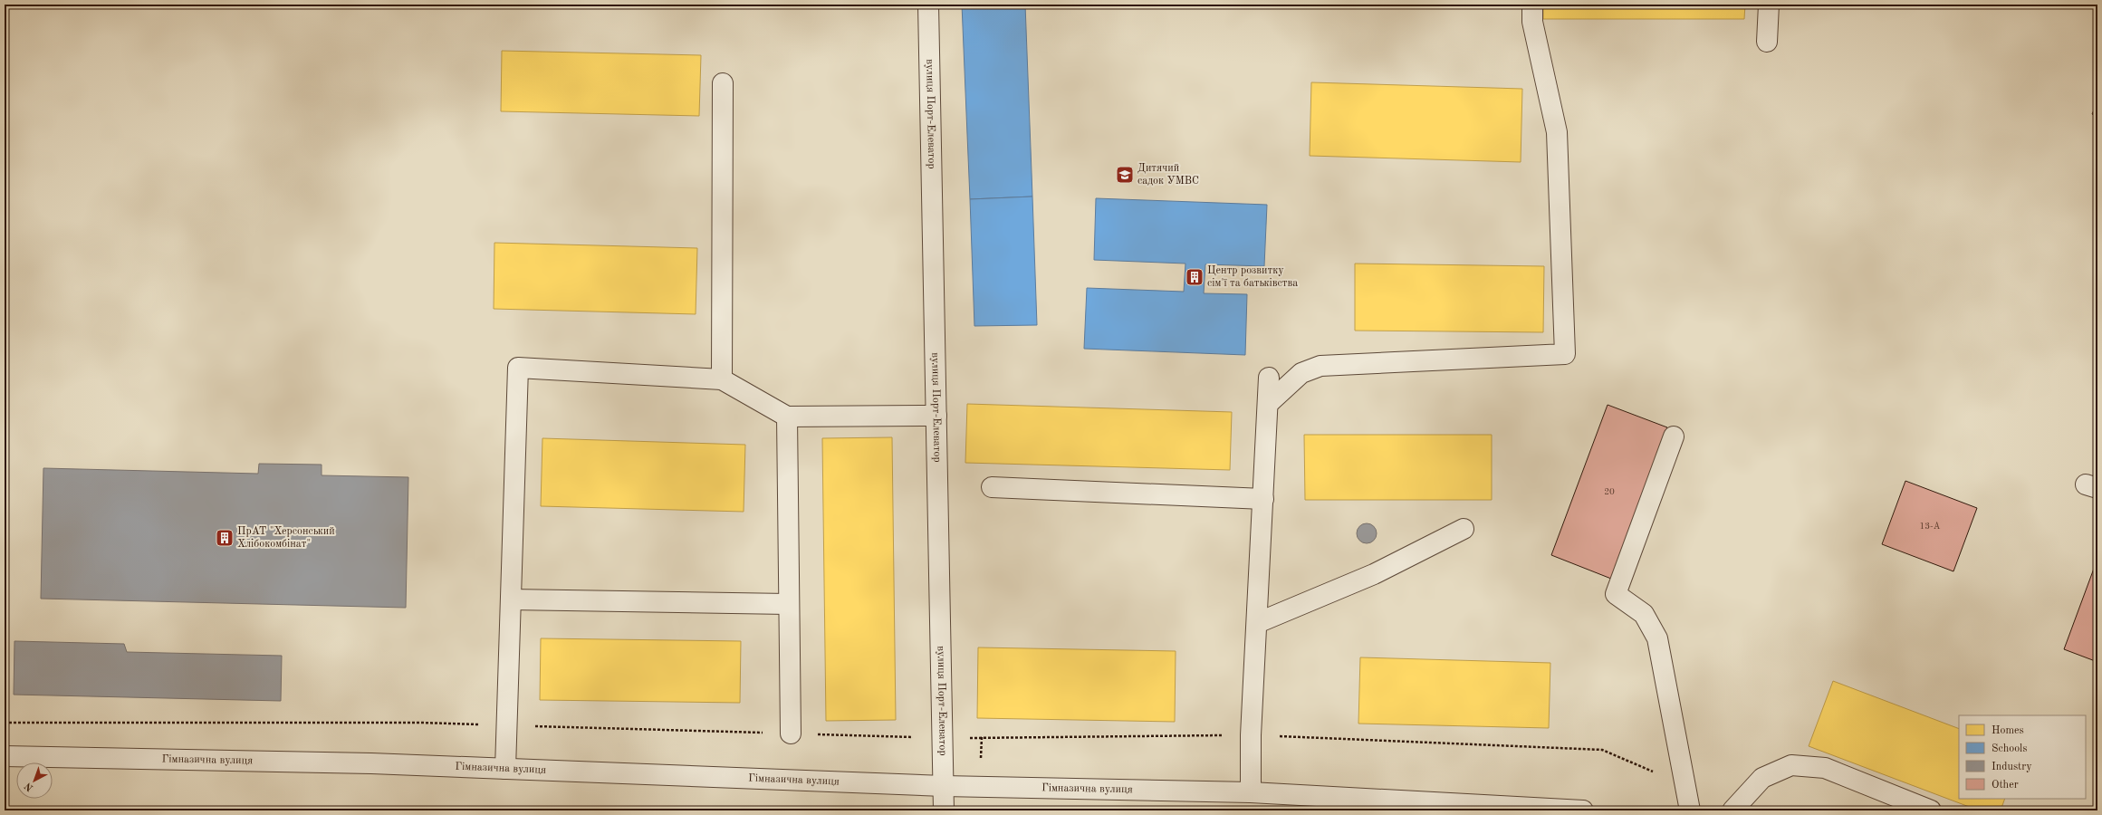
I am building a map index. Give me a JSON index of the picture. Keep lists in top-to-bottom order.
{
  "streets": {
    "street": ["вулиця Порт-Елеватор", "Гімназична вулиця"]
  },
  "crossings": [
    ["вулиця Порт-Елеватор", "Гімназична вулиця"]
  ],
  "places": {
    "school or university": ["Дитячий садок УМВС"],
    "building": ["Центр розвитку сім'ї та батьківства", "ПрАТ \"Херсонський Хлібокомбінат\""]
  },
  "house_numbers": ["20", "13-А"],
  "legend": [
    "Homes",
    "Schools",
    "Industry",
    "Other"
  ],
  "north": "bottom left"
}
